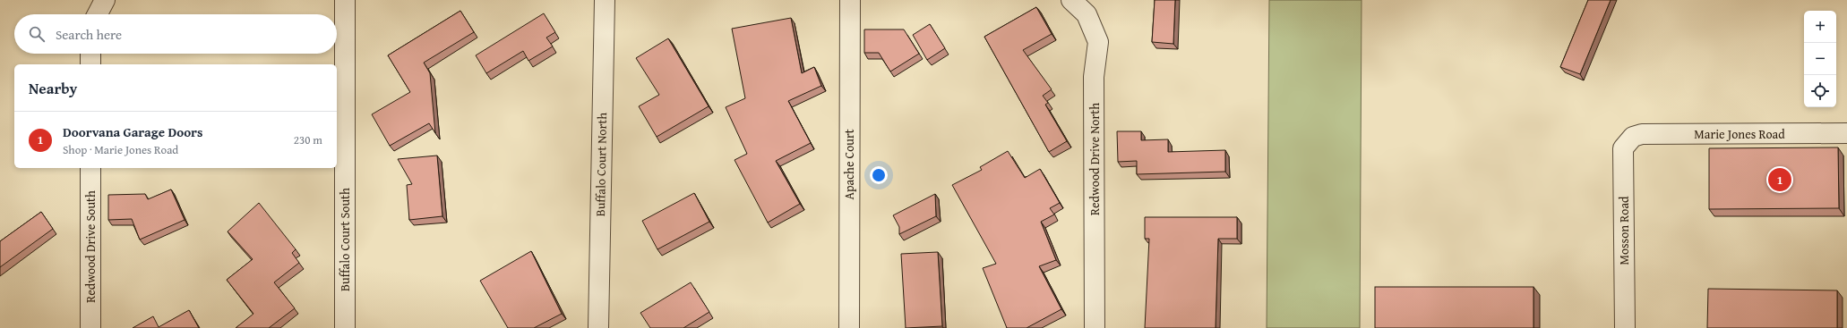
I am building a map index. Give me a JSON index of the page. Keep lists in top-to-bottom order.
{
  "streets": {
    "street": [
      "Marie Jones Road",
      "Redwood Drive North",
      "Buffalo Court North",
      "Apache Court",
      "Mosson Road",
      "Buffalo Court South",
      "Redwood Drive South"
    ]
  },
  "crossings": [
    ["Marie Jones Road", "Mosson Road"]
  ],
  "page": {
    "map_buttons": ["+", "−"],
    "search": "Search here",
    "heading": "Nearby",
    "list": [
      {
        "mark": "1",
        "name": "Doorvana Garage Doors",
        "note": "Shop · Marie Jones Road",
        "value": "230 m"
      }
    ],
    "pins": "1"
  }
}
